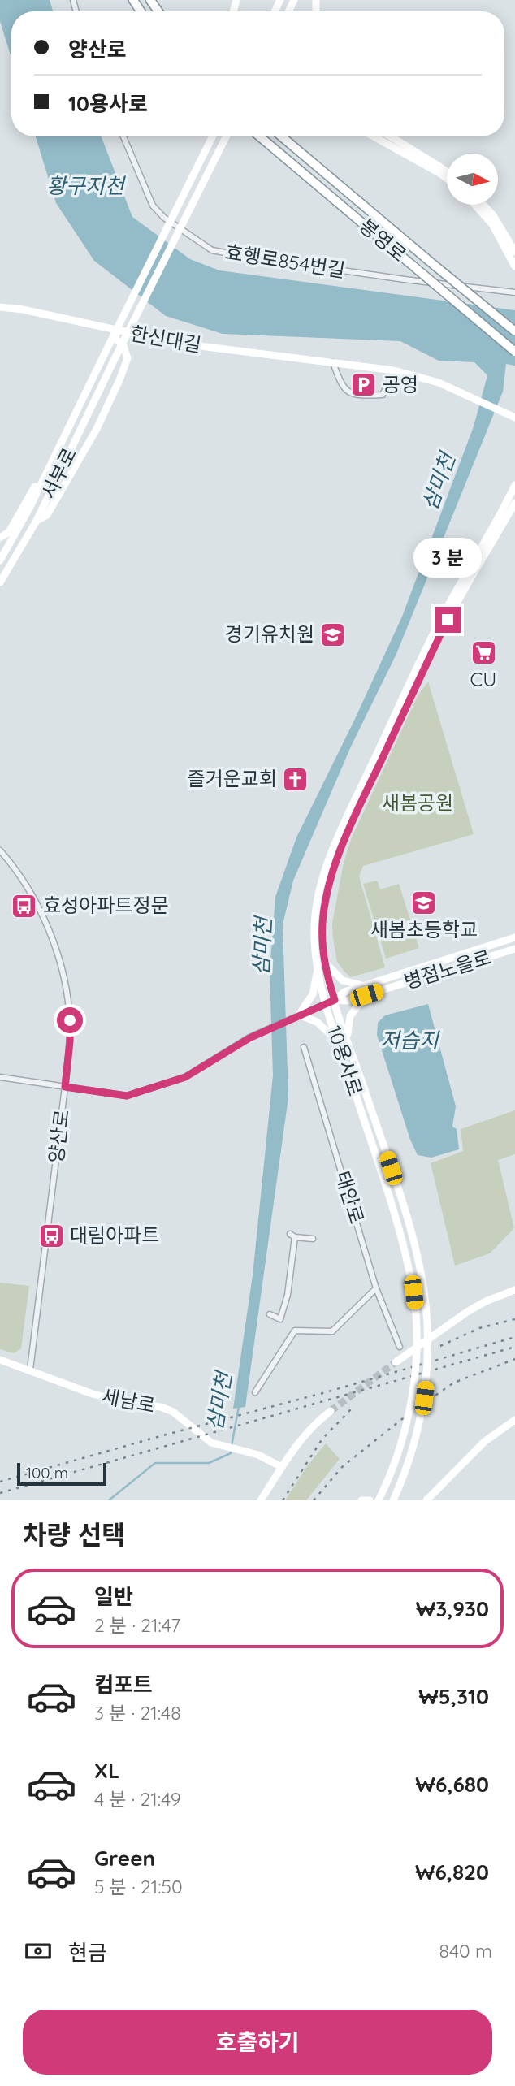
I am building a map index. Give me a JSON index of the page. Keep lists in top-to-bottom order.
{
  "streets": {
    "highway": ["봉영로"],
    "street": [
      "효행로854번길",
      "한신대길",
      "서부로",
      "병점노을로",
      "10용사로",
      "양산로",
      "태안로",
      "세남로"
    ]
  },
  "crossings": [
    ["병점노을로", "10용사로"],
    ["양산로", "세남로"]
  ],
  "water": ["황구지천", "삼미천", "저습지"],
  "parks": ["새봄공원"],
  "places": {
    "parking": ["공영"],
    "school or university": ["경기유치원", "새봄초등학교"],
    "supermarket": ["CU"],
    "church": ["즐거운교회"],
    "bus stop": ["효성아파트정문", "대림아파트"]
  },
  "scale_bar": "100 m",
  "north": "right",
  "page": {
    "banner": ["양산로", "10용사로"],
    "bubble": "3 분",
    "scale": "100 m",
    "heading": "차량 선택",
    "list": [
      {
        "name": "일반",
        "note": "2 분 · 21:47",
        "value": "₩3,930"
      },
      {
        "name": "컴포트",
        "note": "3 분 · 21:48",
        "value": "₩5,310"
      },
      {
        "name": "XL",
        "note": "4 분 · 21:49",
        "value": "₩6,680"
      },
      {
        "name": "Green",
        "note": "5 분 · 21:50",
        "value": "₩6,820"
      }
    ],
    "pay": ["현금", "840 m"],
    "buttons": "호출하기"
  }
}
